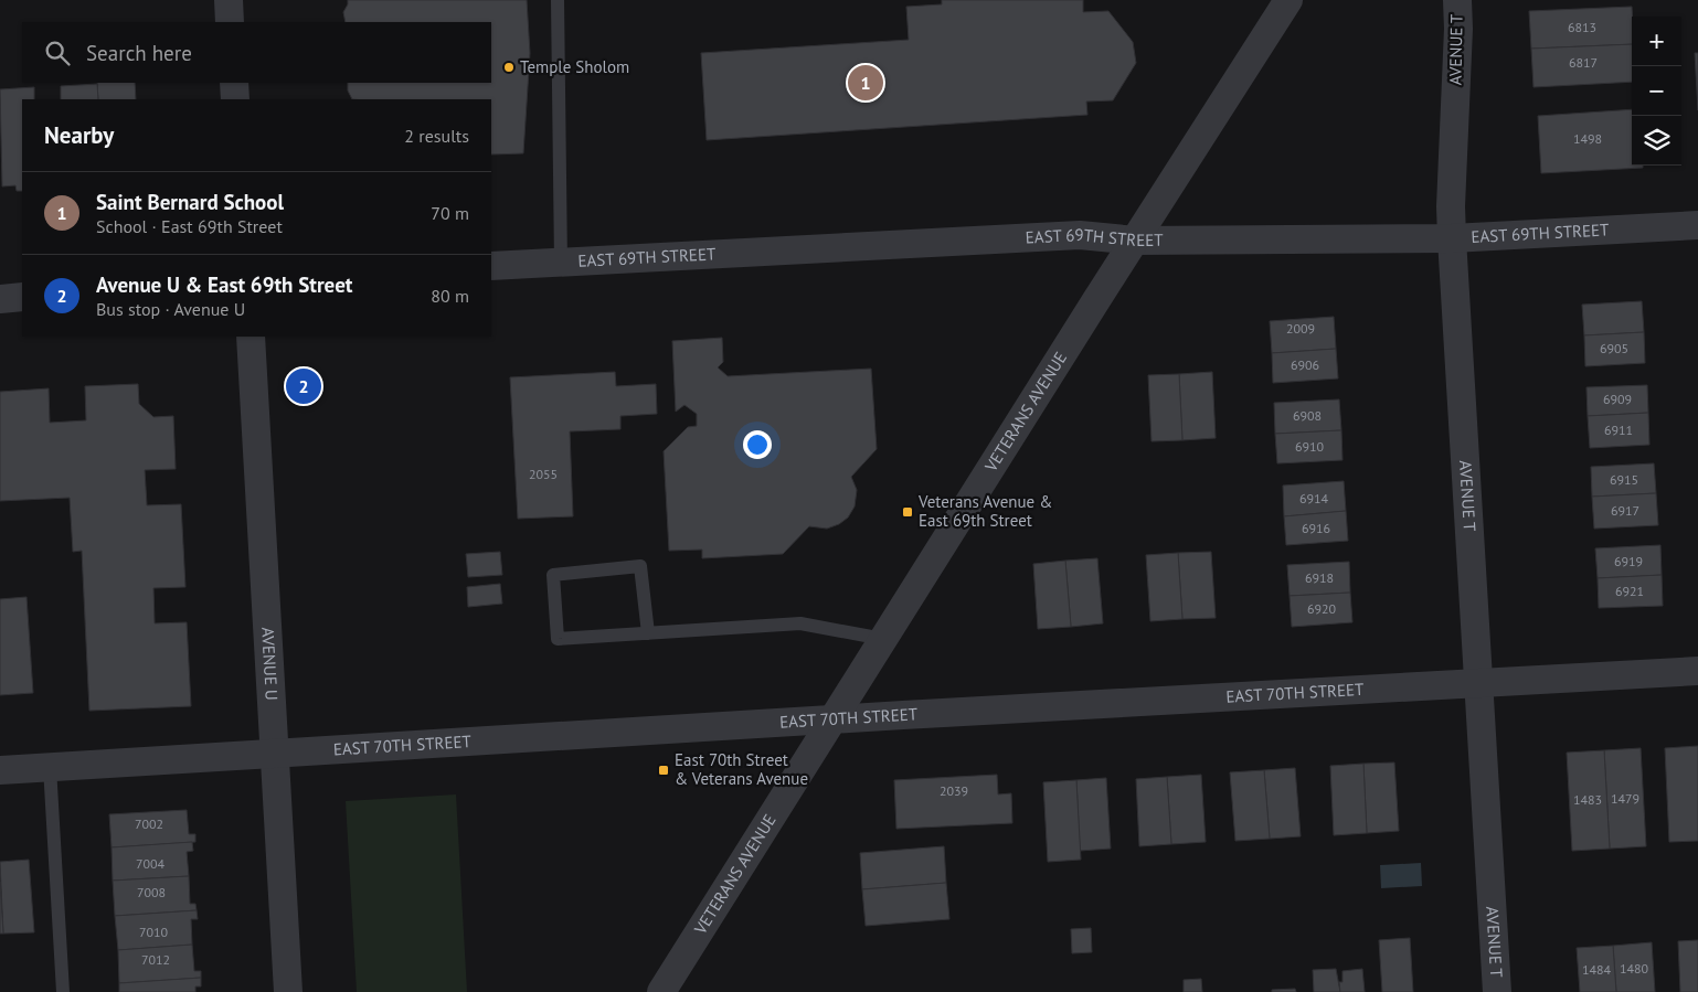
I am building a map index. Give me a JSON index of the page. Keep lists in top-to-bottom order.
{
  "streets": {
    "street": [
      "AVENUE T",
      "EAST 69TH STREET",
      "VETERANS AVENUE",
      "AVENUE U",
      "EAST 70TH STREET"
    ]
  },
  "crossings": [
    ["AVENUE T", "EAST 69TH STREET"],
    ["AVENUE T", "EAST 70TH STREET"],
    ["EAST 69TH STREET", "VETERANS AVENUE"],
    ["VETERANS AVENUE", "EAST 70TH STREET"],
    ["AVENUE U", "EAST 70TH STREET"]
  ],
  "places": {
    "other": ["Temple Sholom"],
    "transit": ["Veterans Avenue & East 69th Street", "East 70th Street & Veterans Avenue"]
  },
  "house_numbers": [
    "6813",
    "6817",
    "1498",
    "2009",
    "6905",
    "6906",
    "6909",
    "6908",
    "6911",
    "6910",
    "2055",
    "6915",
    "6914",
    "6917",
    "6916",
    "6919",
    "6918",
    "6921",
    "6920",
    "2039",
    "1479",
    "1483",
    "7002",
    "7004",
    "7008",
    "7010",
    "7012",
    "1480",
    "1484"
  ],
  "page": {
    "map_buttons": ["+", "−"],
    "search": "Search here",
    "pins": ["1", "2"],
    "heading": ["Nearby", "2 results"],
    "list": [
      {
        "mark": "1",
        "name": "Saint Bernard School",
        "note": "School · East 69th Street",
        "value": "70 m"
      },
      {
        "mark": "2",
        "name": "Avenue U & East 69th Street",
        "note": "Bus stop · Avenue U",
        "value": "80 m"
      }
    ]
  }
}
